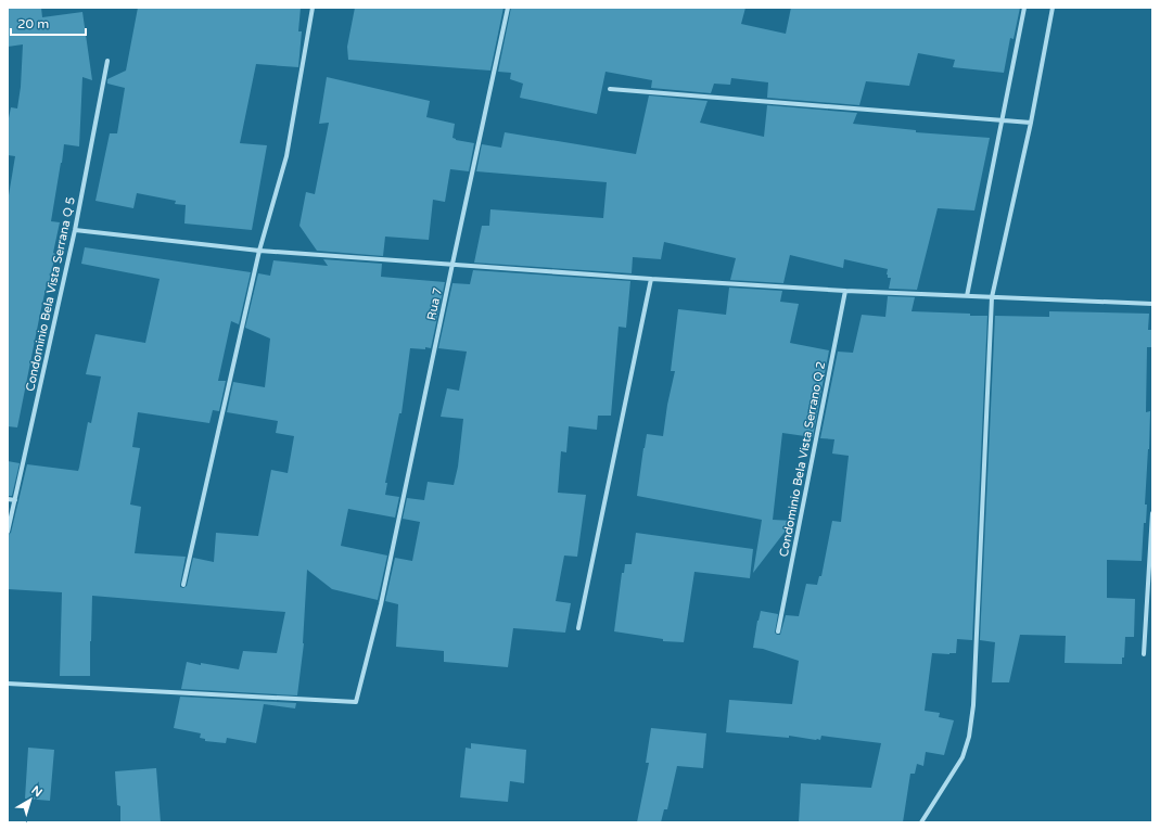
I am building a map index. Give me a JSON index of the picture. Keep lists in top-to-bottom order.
{
  "streets": {
    "street": ["Condominio Bela Vista Serrana Q 5", "Rua 7", "Condominio Bela Vista Serrano Q 2"]
  },
  "scale_bar": "20 m",
  "north": "top right"
}
